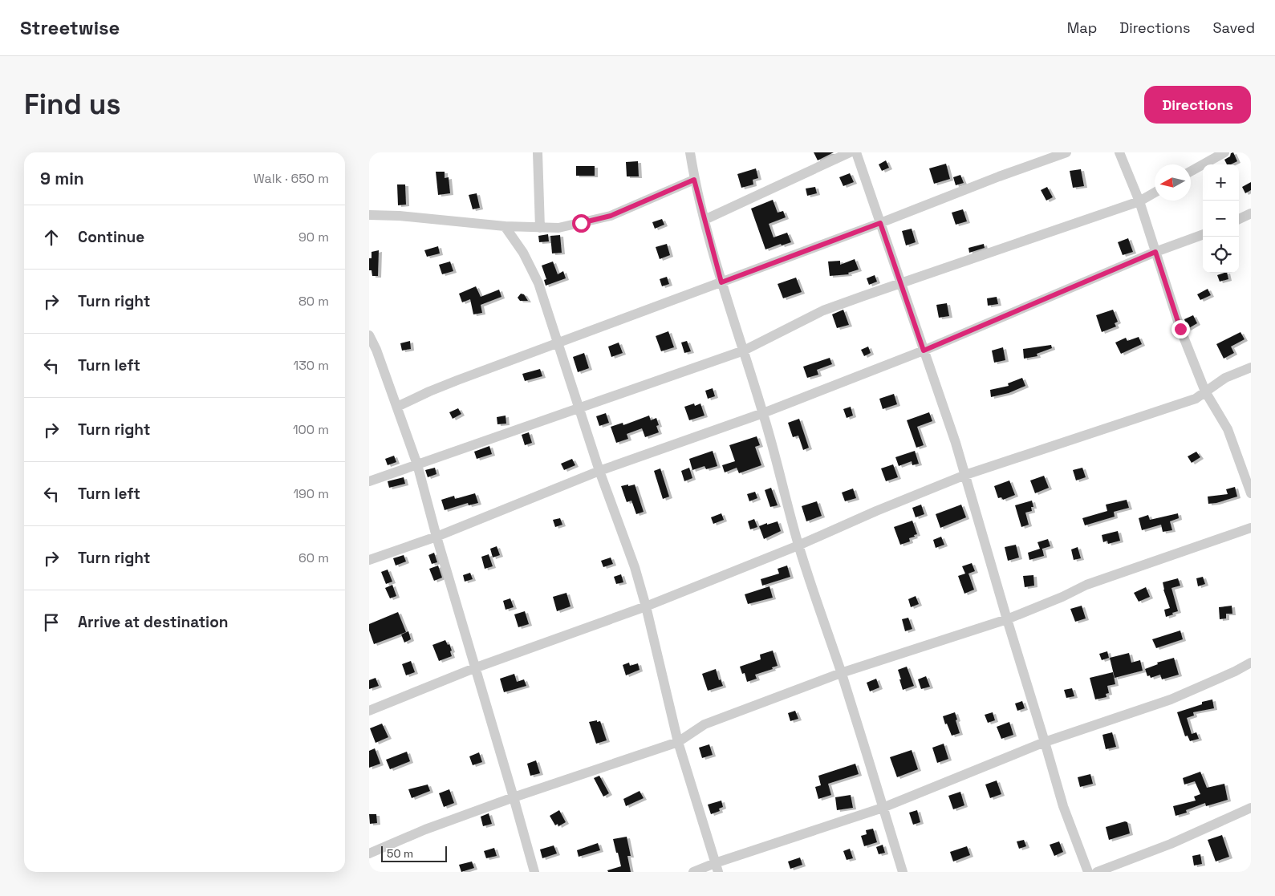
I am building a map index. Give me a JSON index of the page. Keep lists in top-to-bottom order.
{
  "scale_bar": "50 m",
  "north": "left",
  "page": {
    "header": "Streetwise",
    "nav": ["Map", "Directions", "Saved"],
    "buttons": "Directions",
    "title": "Find us",
    "heading": ["9 min", "Walk · 650 m"],
    "map_buttons": ["+", "−"],
    "list": [
      ["Continue", "90 m"],
      ["Turn right", "80 m"],
      ["Turn left", "130 m"],
      ["Turn right", "100 m"],
      ["Turn left", "190 m"],
      ["Turn right", "60 m"],
      "Arrive at destination"
    ],
    "scale": "50 m"
  }
}
